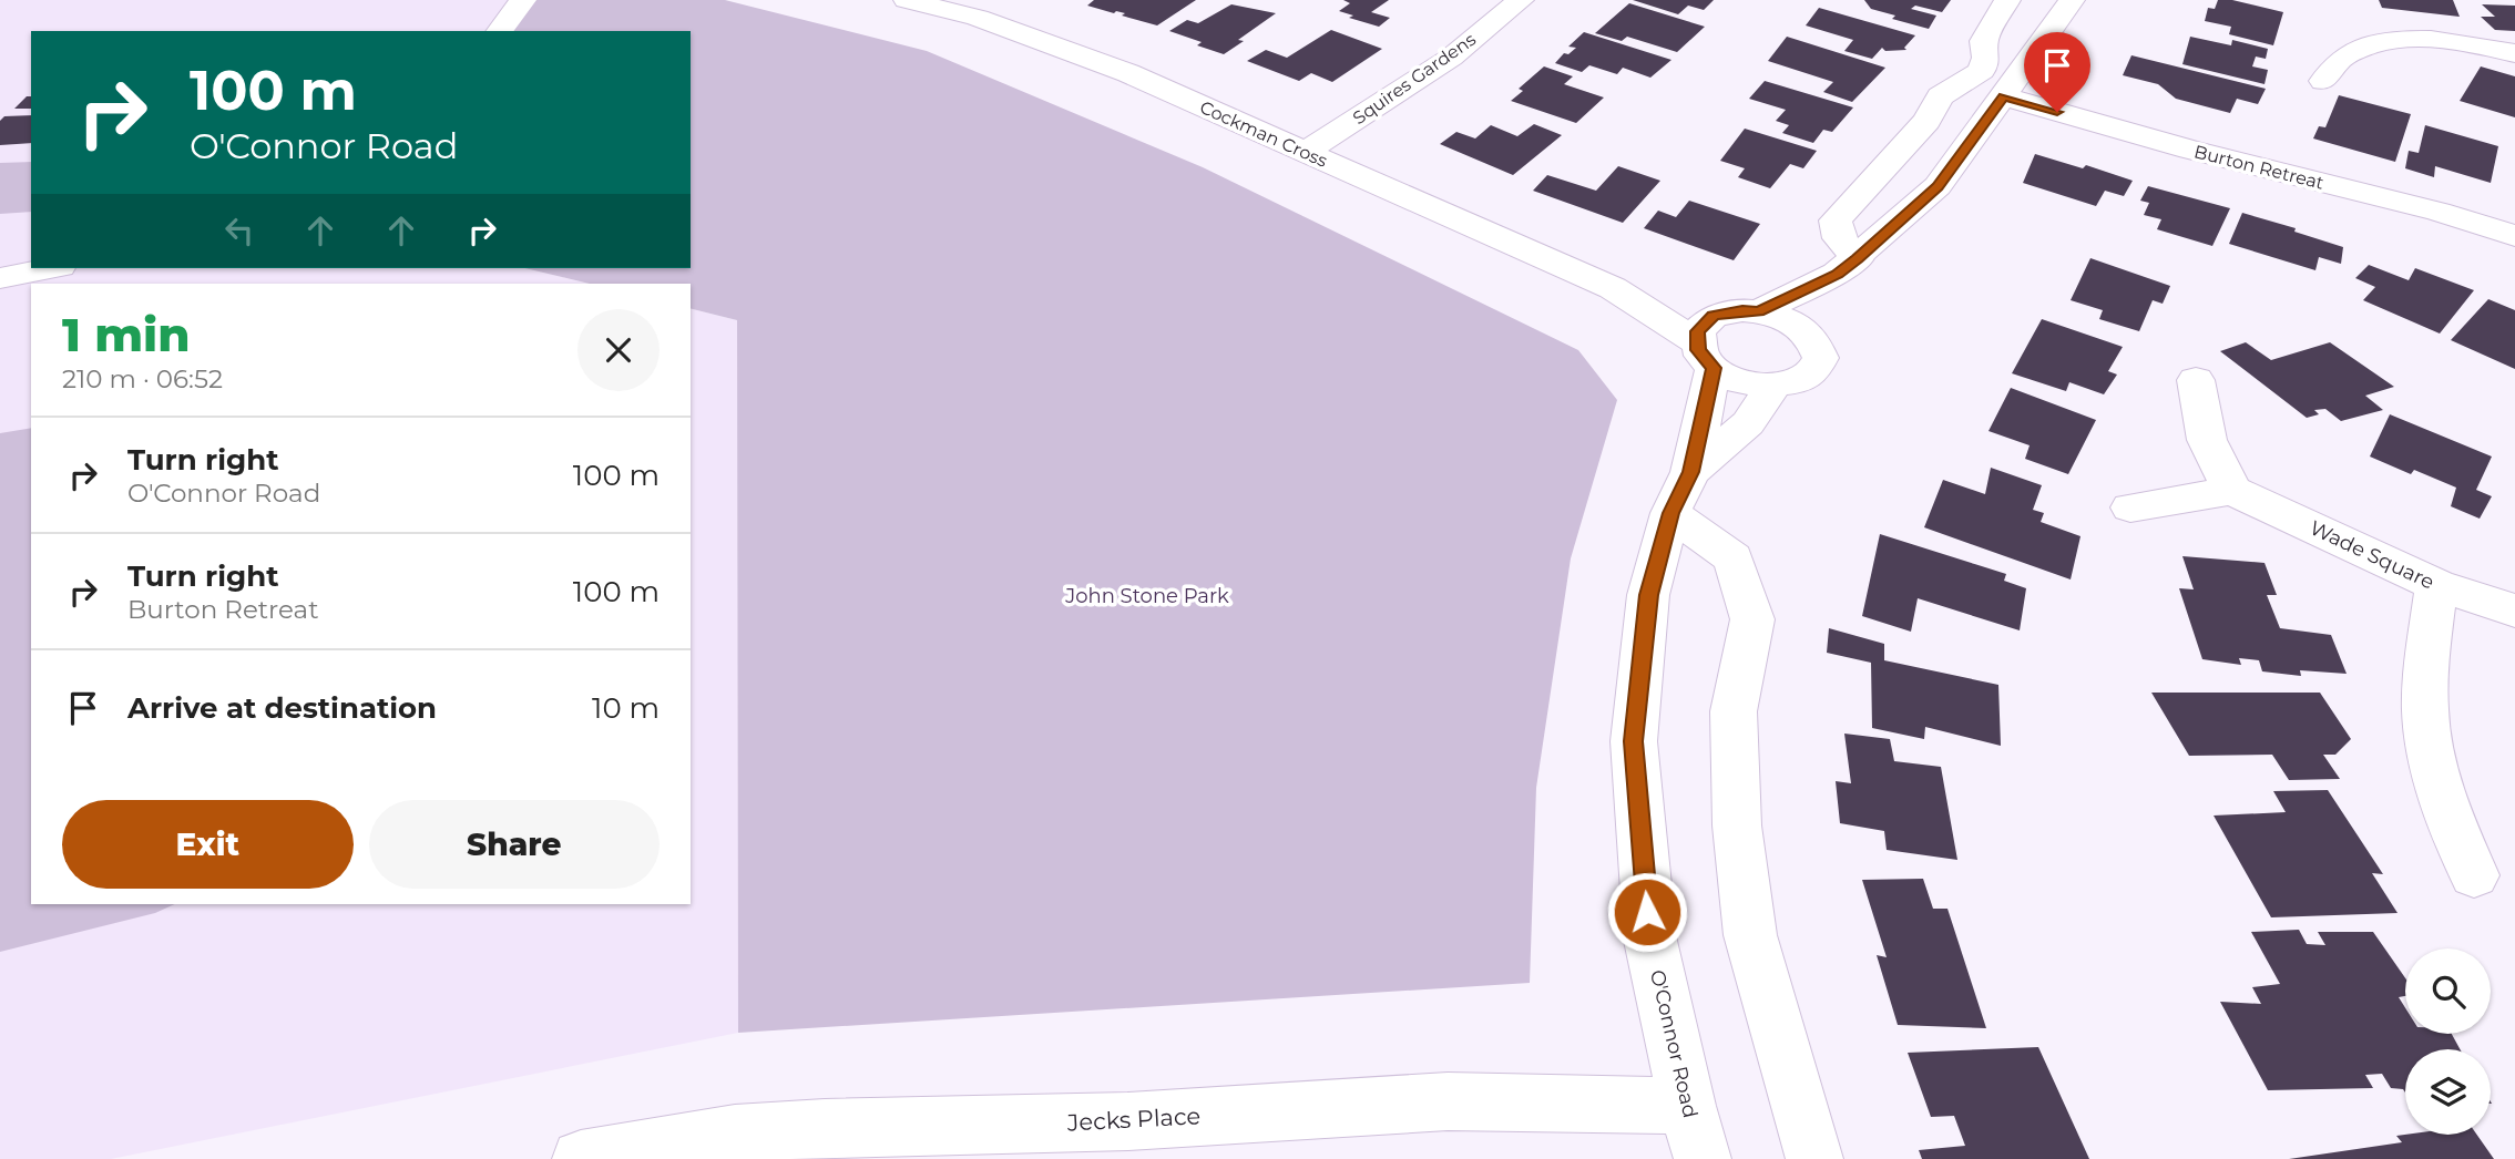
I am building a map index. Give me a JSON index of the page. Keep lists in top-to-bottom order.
{
  "streets": {
    "street": [
      "Squires Gardens",
      "Cockman Cross",
      "Burton Retreat",
      "Wade Square",
      "O'Connor Road",
      "Jecks Place"
    ]
  },
  "crossings": [
    ["Squires Gardens", "Cockman Cross"],
    ["Cockman Cross", "O'Connor Road"],
    ["Burton Retreat", "O'Connor Road"],
    ["O'Connor Road", "Jecks Place"]
  ],
  "parks": ["John Stone Park"],
  "page": {
    "turn": ["100 m", "O'Connor Road"],
    "heading": ["1 min", "210 m · 06:52"],
    "list": [
      {
        "name": "Turn right",
        "note": "O'Connor Road",
        "value": "100 m"
      },
      {
        "name": "Turn right",
        "note": "Burton Retreat",
        "value": "100 m"
      },
      {
        "name": "Arrive at destination",
        "value": "10 m"
      }
    ],
    "buttons": ["Exit", "Share"]
  }
}
